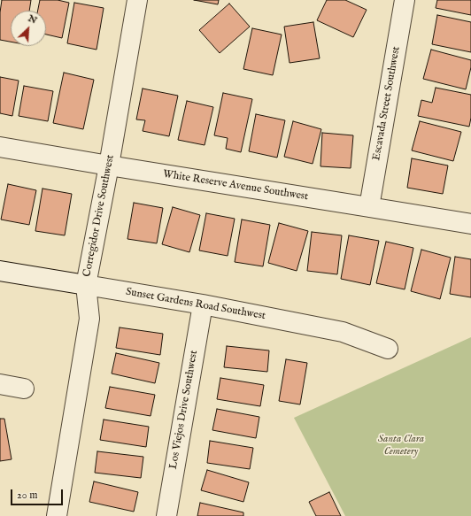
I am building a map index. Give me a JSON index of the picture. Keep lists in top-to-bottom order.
{
  "streets": {
    "street": [
      "Escavada Street Southwest",
      "White Reserve Avenue Southwest",
      "Corregidor Drive Southwest",
      "Sunset Gardens Road Southwest",
      "Los Viejos Drive Southwest"
    ]
  },
  "crossings": [
    ["Escavada Street Southwest", "White Reserve Avenue Southwest"],
    ["White Reserve Avenue Southwest", "Corregidor Drive Southwest"],
    ["Corregidor Drive Southwest", "Sunset Gardens Road Southwest"],
    ["Sunset Gardens Road Southwest", "Los Viejos Drive Southwest"]
  ],
  "parks": ["Santa Clara Cemetery"],
  "scale_bar": "20 m",
  "north": "top right"
}
